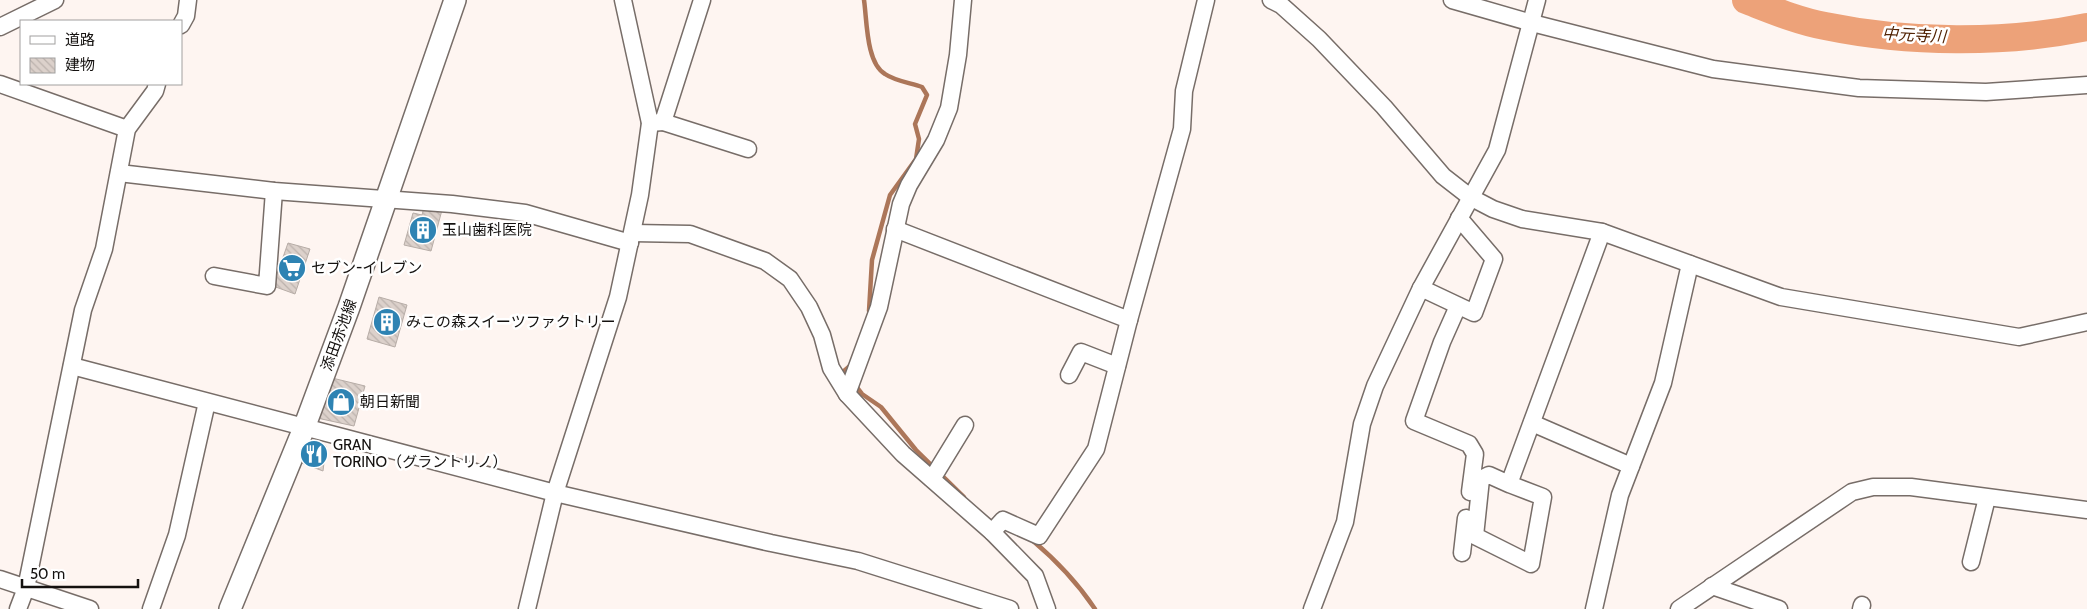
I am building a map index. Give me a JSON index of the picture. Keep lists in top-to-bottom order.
{
  "streets": {
    "main road": ["添田赤池線"]
  },
  "water": ["中元寺川"],
  "places": {
    "building": ["玉山歯科医院", "みこの森スイーツファクトリー"],
    "supermarket": ["セブン-イレブン"],
    "shop": ["朝日新聞"],
    "restaurant": ["GRAN TORINO（グラントリノ）"]
  },
  "legend": ["道路", "建物"],
  "scale_bar": "50 m"
}
